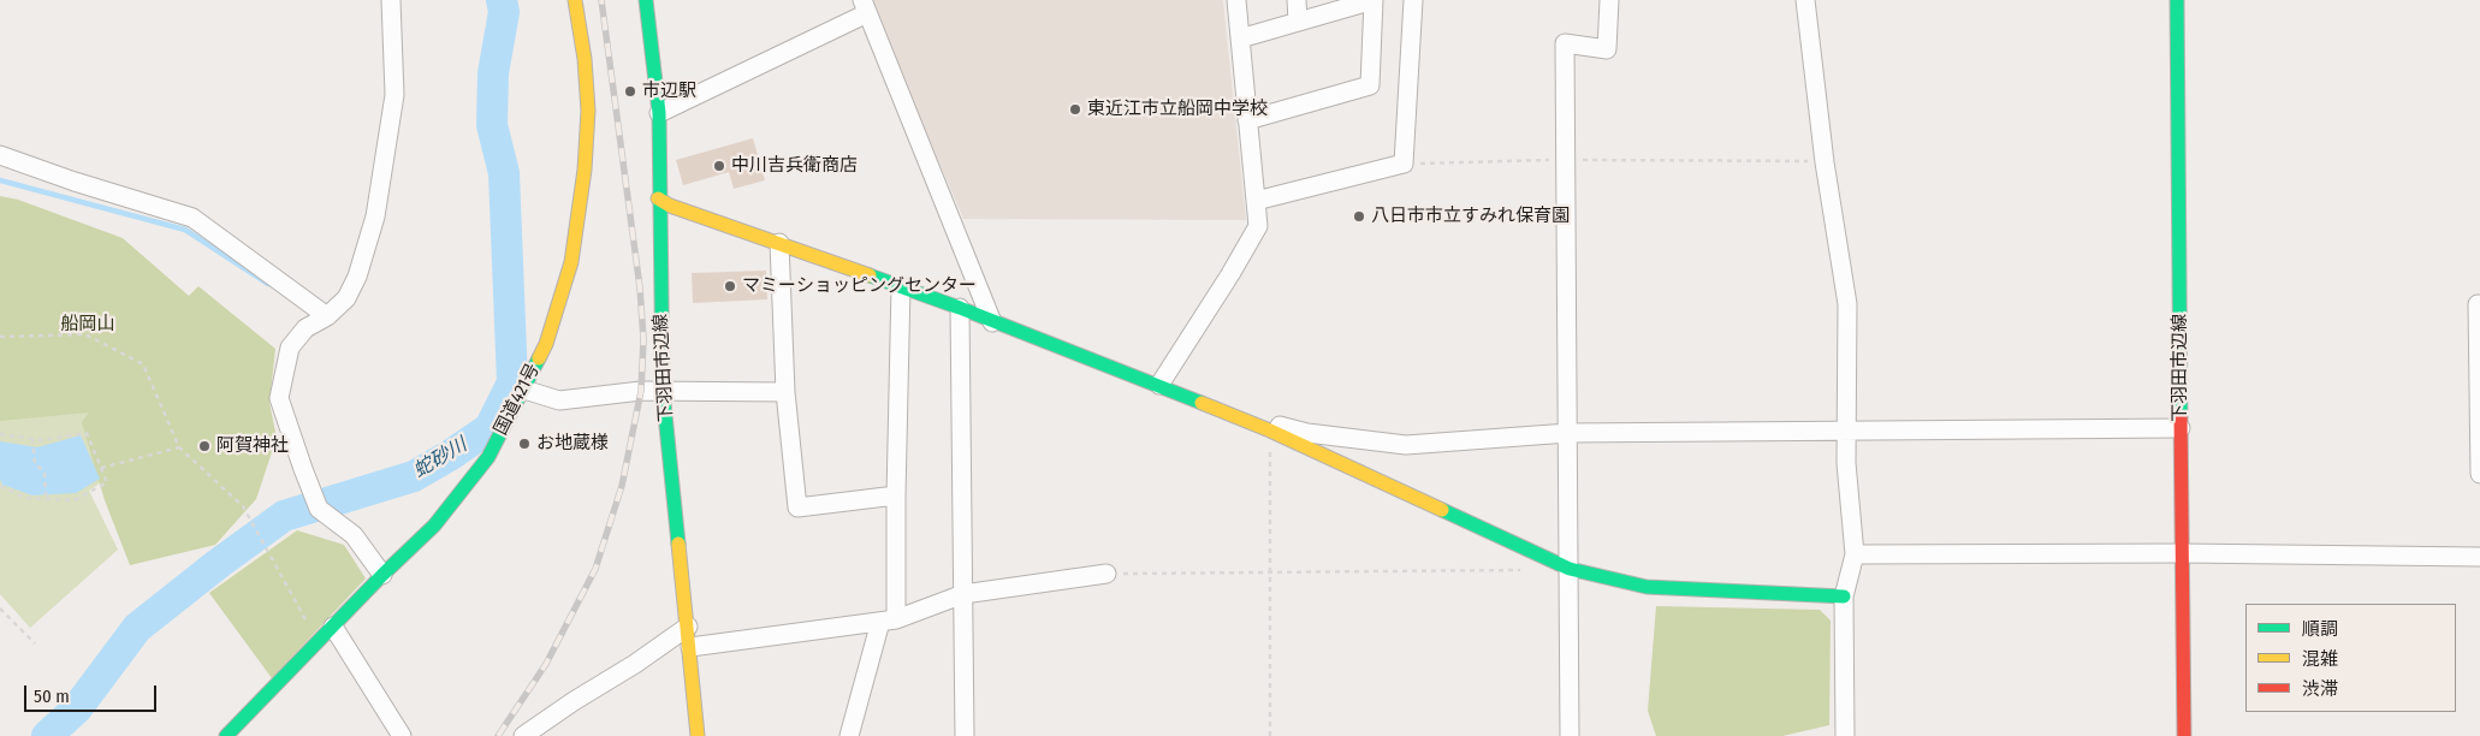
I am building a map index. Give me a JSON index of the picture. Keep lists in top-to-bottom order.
{
  "streets": {
    "main road": ["下羽田市辺線", "国道421号"]
  },
  "water": ["蛇砂川"],
  "parks": ["船岡山"],
  "places": [
    "市辺駅",
    "東近江市立船岡中学校",
    "中川吉兵衛商店",
    "八日市市立すみれ保育園",
    "マミーショッピングセンター",
    "お地蔵様",
    "阿賀神社"
  ],
  "legend": ["順調", "混雑", "渋滞"],
  "scale_bar": "50 m"
}
